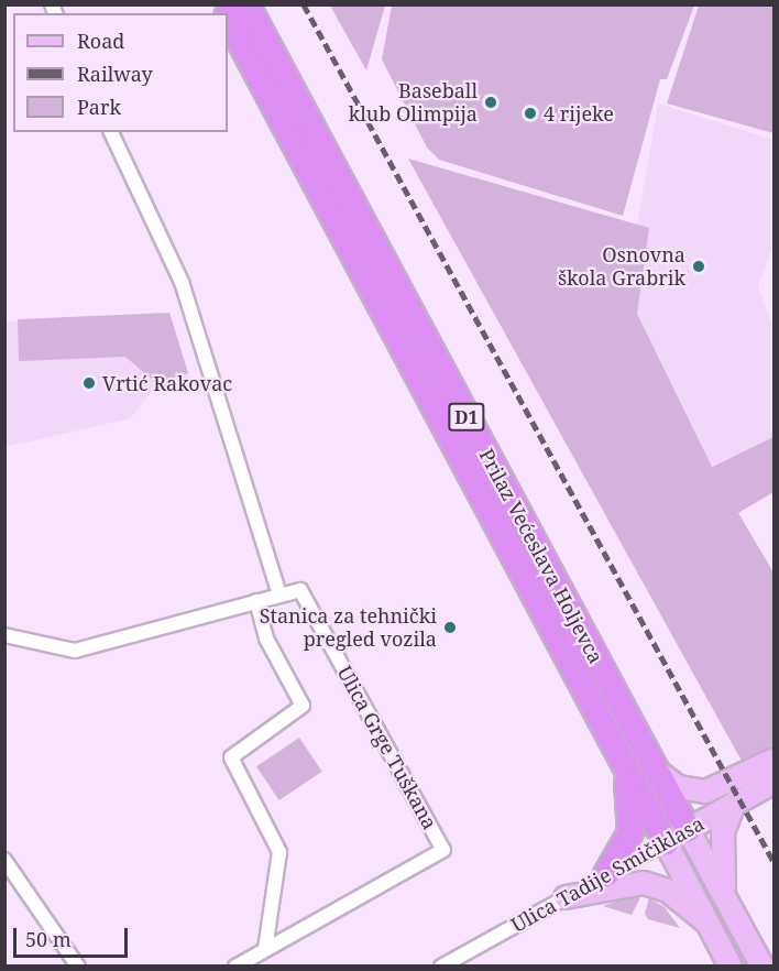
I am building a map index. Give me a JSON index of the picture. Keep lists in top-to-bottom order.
{
  "streets": {
    "highway": ["D1", "Prilaz Većeslava Holjevca"],
    "main road": ["Ulica Tadije Smičiklasa"],
    "street": ["Ulica Grge Tuškana"]
  },
  "crossings": [
    ["Prilaz Većeslava Holjevca", "Ulica Tadije Smičiklasa"]
  ],
  "places": [
    "Baseball klub Olimpija",
    "4 rijeke",
    "Osnovna škola Grabrik",
    "Vrtić Rakovac",
    "Stanica za tehnički pregled vozila"
  ],
  "legend": ["Road", "Railway", "Park"],
  "scale_bar": "50 m"
}
